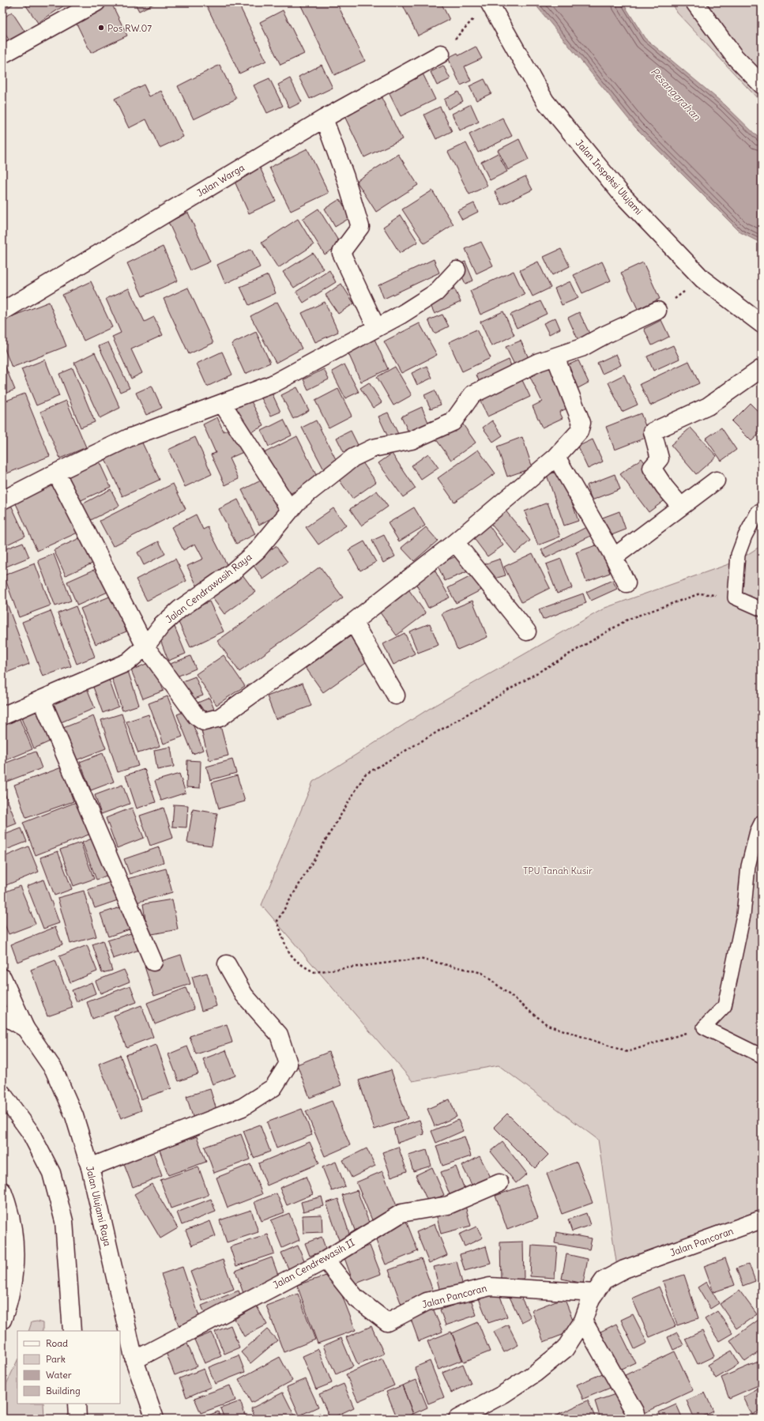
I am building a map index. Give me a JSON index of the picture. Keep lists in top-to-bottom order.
{
  "streets": {
    "main road": [
      "Jalan Inspeksi Ulujami",
      "Jalan Warga",
      "Jalan Cendrawasih Raya",
      "Jalan Ulujami Raya",
      "Jalan Pancoran",
      "Jalan Cendrewasih II"
    ]
  },
  "crossings": [
    ["Jalan Ulujami Raya", "Jalan Cendrewasih II"],
    ["Jalan Pancoran", "Jalan Cendrewasih II"]
  ],
  "water": ["Pesanggrahan"],
  "parks": ["TPU Tanah Kusir"],
  "places": ["Pos RW.07"],
  "legend": [
    "Road",
    "Park",
    "Water",
    "Building"
  ]
}
